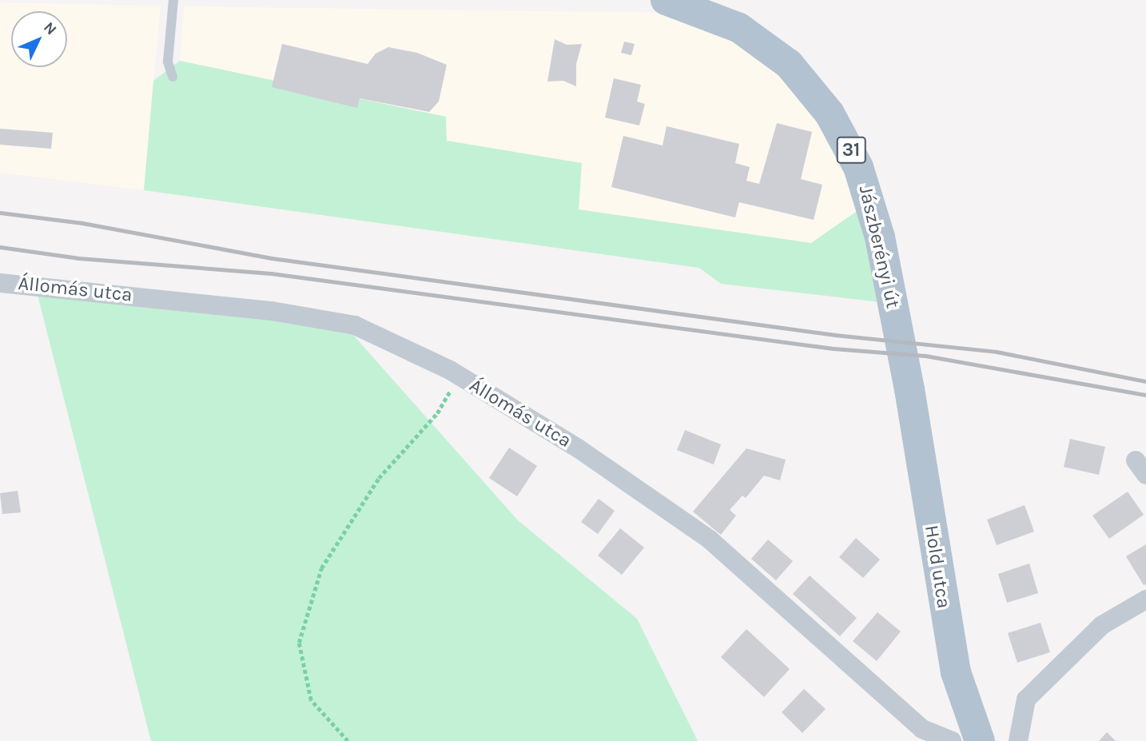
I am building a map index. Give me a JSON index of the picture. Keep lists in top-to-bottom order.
{
  "streets": {
    "main road": ["31", "Jászberényi út", "Hold utca"],
    "street": ["Állomás utca"]
  },
  "crossings": [
    ["Jászberényi út", "Hold utca"],
    ["Állomás utca", "Hold utca"]
  ],
  "north": "top right"
}
